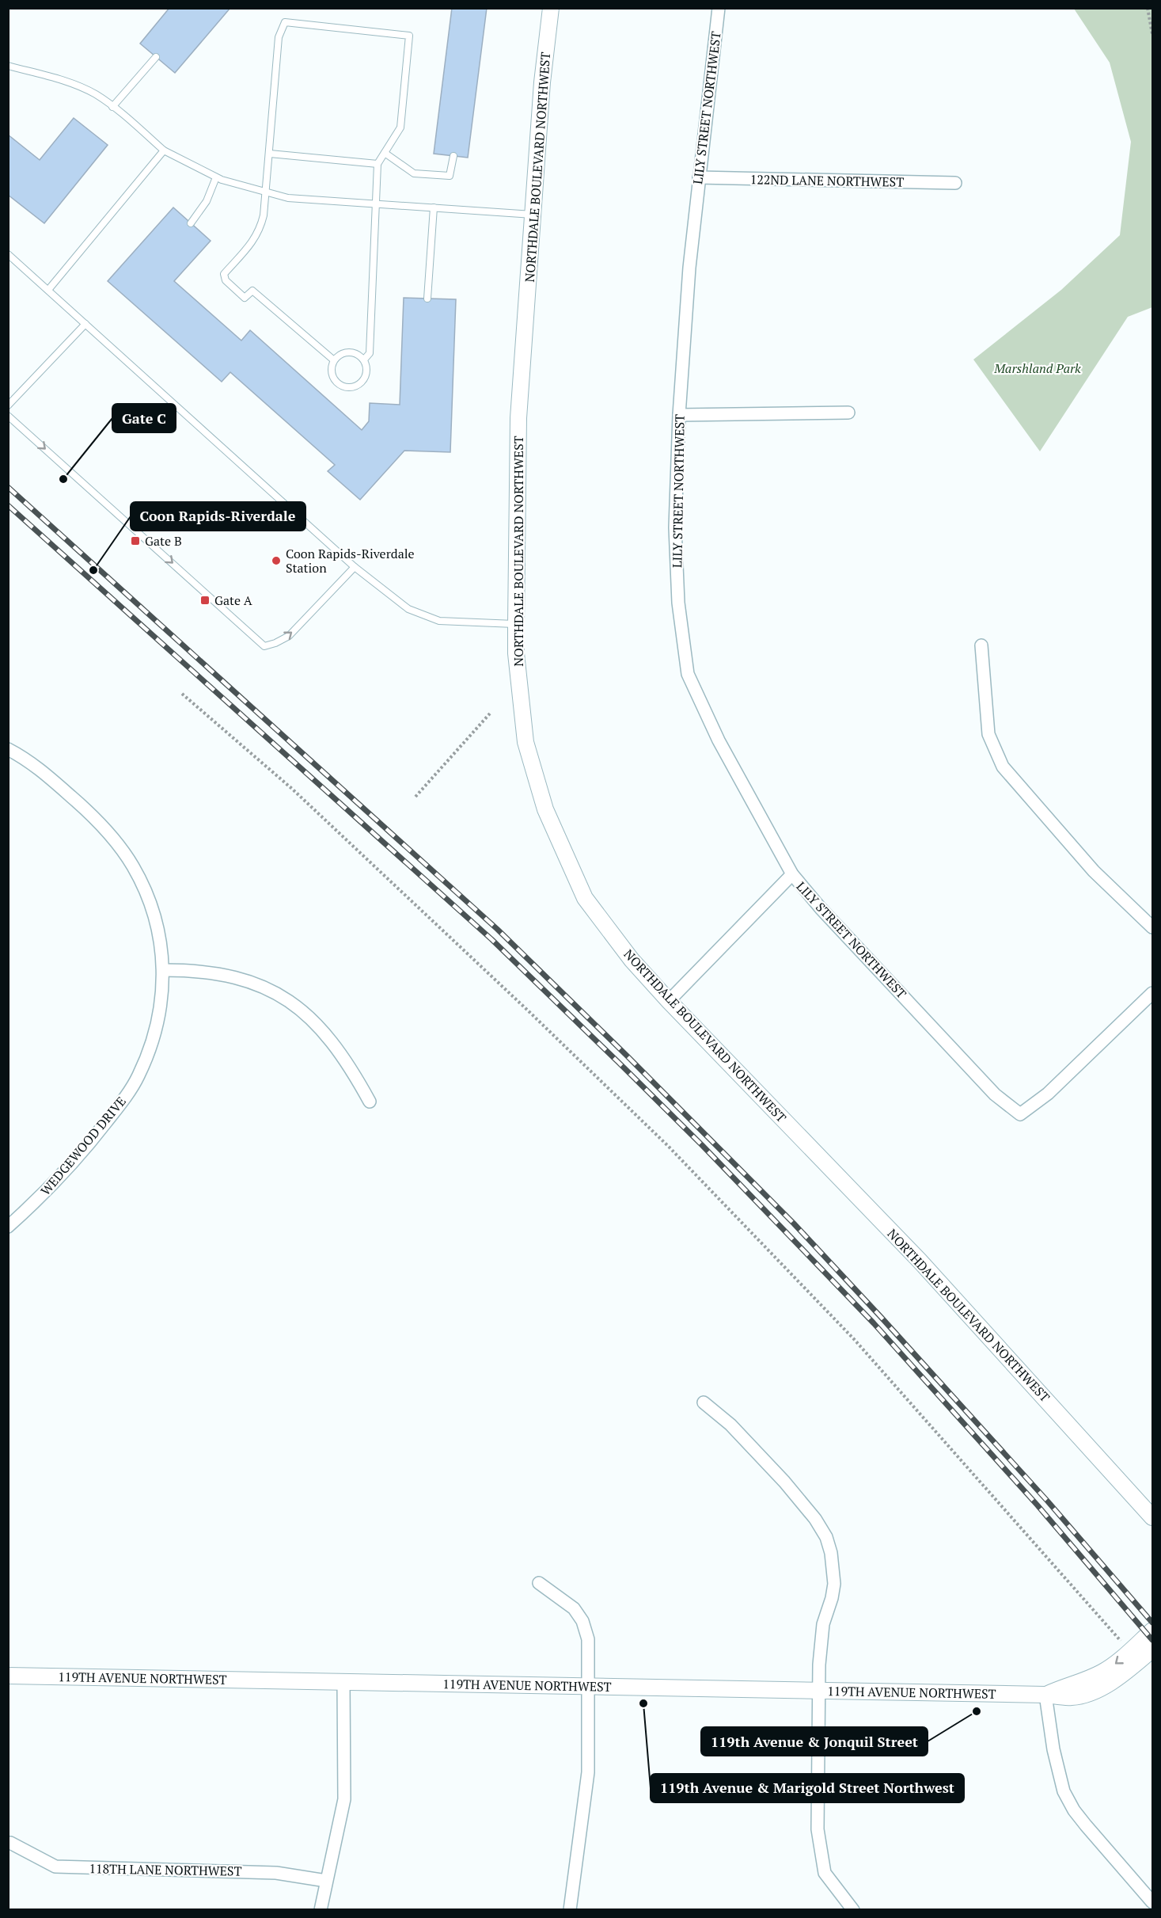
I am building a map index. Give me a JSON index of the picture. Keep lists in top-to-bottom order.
{
  "streets": {
    "street": [
      "LILY STREET NORTHWEST",
      "NORTHDALE BOULEVARD NORTHWEST",
      "122ND LANE NORTHWEST",
      "WEDGEWOOD DRIVE",
      "119TH AVENUE NORTHWEST",
      "118TH LANE NORTHWEST"
    ]
  },
  "crossings": [
    ["LILY STREET NORTHWEST", "122ND LANE NORTHWEST"]
  ],
  "parks": ["Marshland Park"],
  "places": {
    "other": [
      "Gate C",
      "Coon Rapids-Riverdale Station",
      "Coon Rapids-Riverdale",
      "119th Avenue & Marigold Street Northwest",
      "119th Avenue & Jonquil Street"
    ],
    "transit": ["Gate B", "Gate A"]
  }
}
